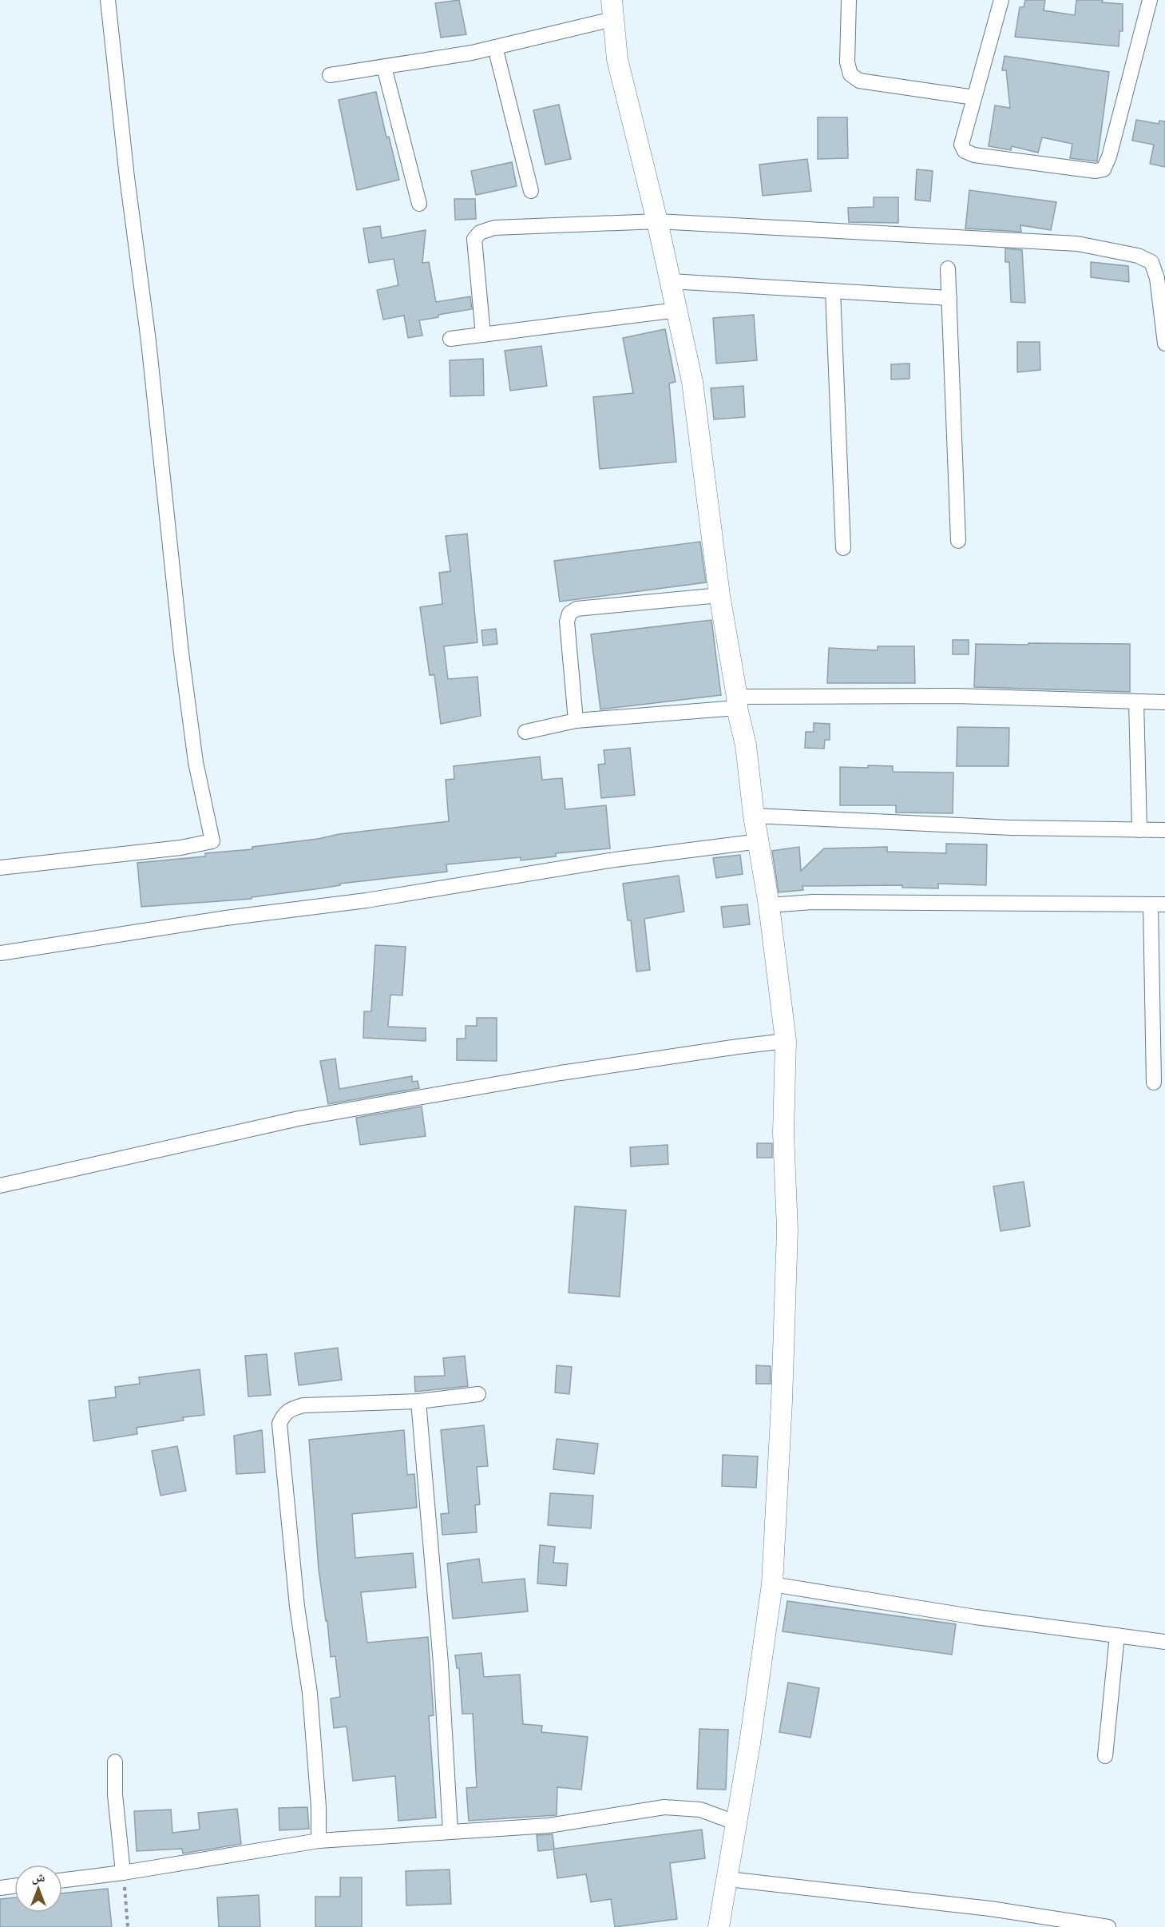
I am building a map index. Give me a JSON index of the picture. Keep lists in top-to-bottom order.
{
  "north": "top"
}
